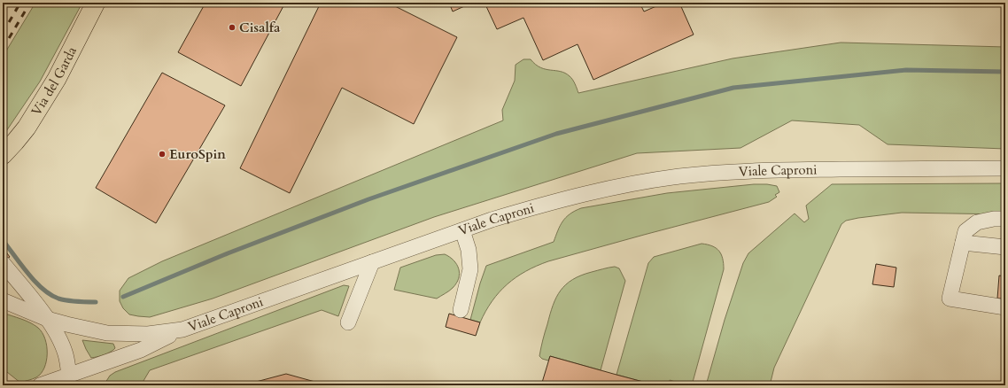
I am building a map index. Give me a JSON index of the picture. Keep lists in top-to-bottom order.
{
  "streets": {
    "main road": ["Via del Garda"],
    "street": ["Viale Caproni"]
  },
  "places": ["Cisalfa", "EuroSpin"]
}
